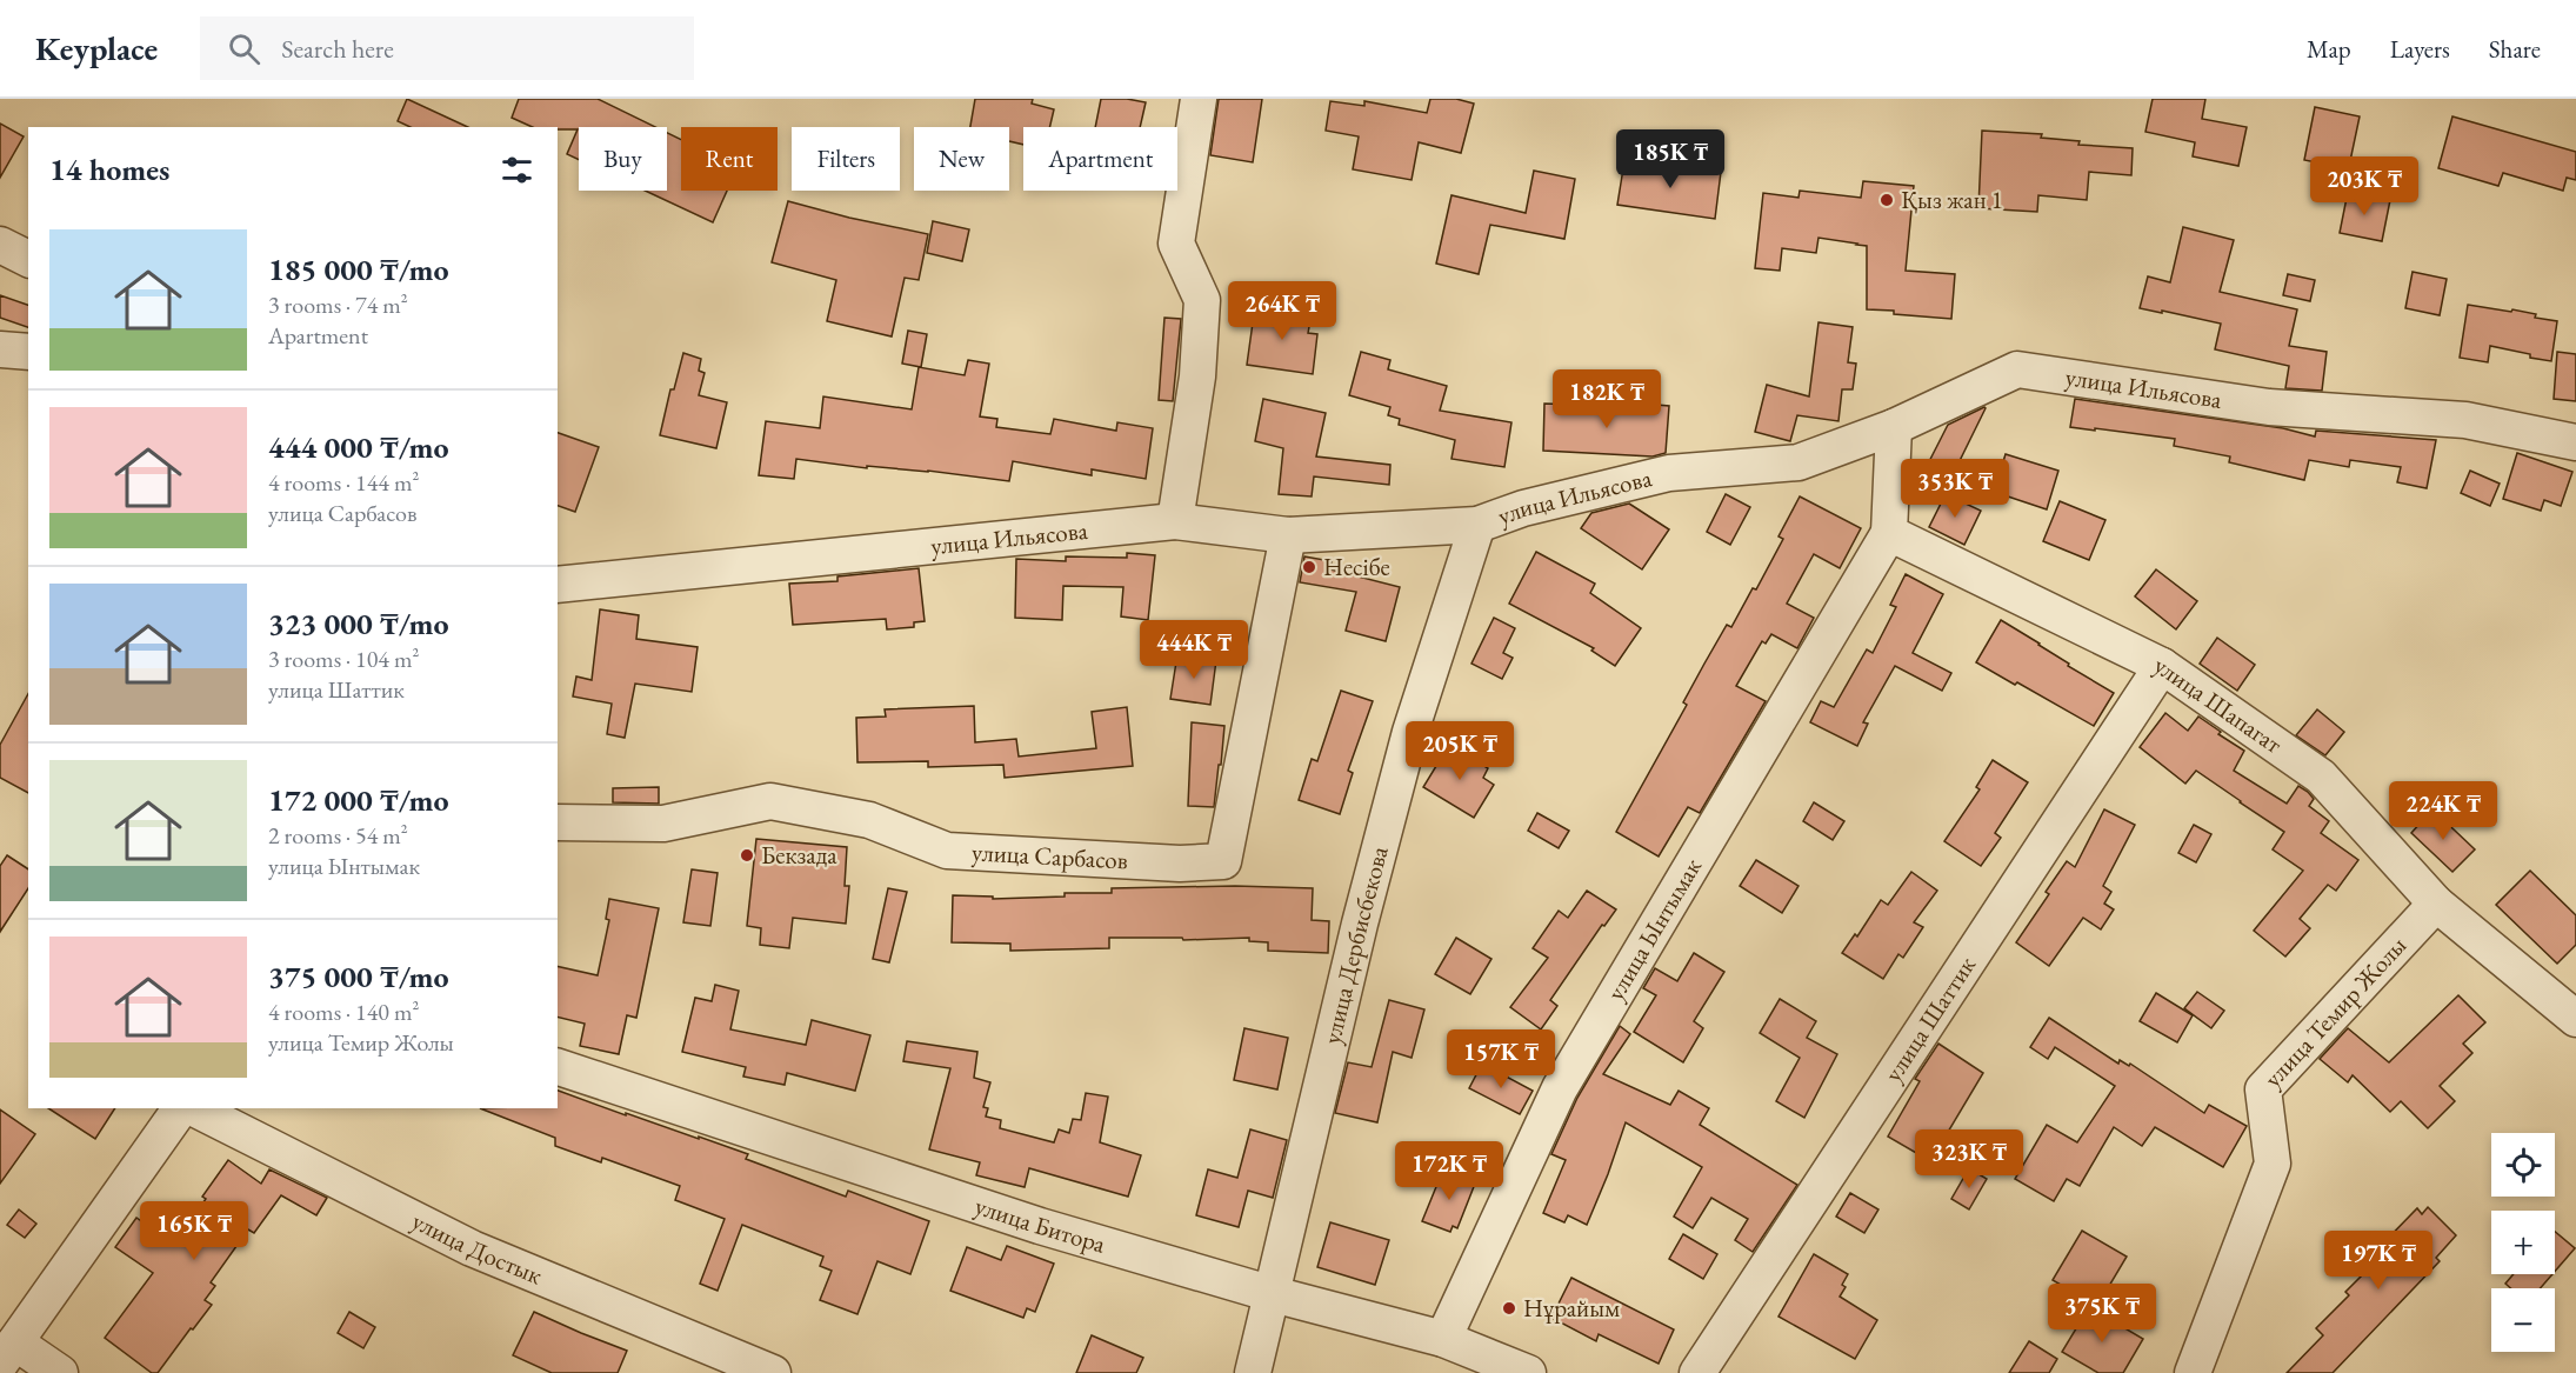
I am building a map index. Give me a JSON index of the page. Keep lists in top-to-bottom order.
{
  "streets": {
    "street": [
      "улица Ильясова",
      "улица Шапагат",
      "улица Сарбасов",
      "улица Ынтымак",
      "улица Дербисбекова",
      "улица Темир Жолы",
      "улица Шаттик",
      "улица Битора",
      "улица Достык"
    ]
  },
  "crossings": [
    ["улица Ильясова", "улица Сарбасов"],
    ["улица Ильясова", "улица Дербисбекова"],
    ["улица Шапагат", "улица Ынтымак"],
    ["улица Шапагат", "улица Темир Жолы"],
    ["улица Шапагат", "улица Шаттик"],
    ["улица Ынтымак", "улица Битора"],
    ["улица Дербисбекова", "улица Битора"]
  ],
  "places": [
    "Қыз жан 1",
    "Несібе",
    "Бекзада",
    "Нұрайым"
  ],
  "page": {
    "header": "Keyplace",
    "search": "Search here",
    "nav": ["Map", "Layers", "Share"],
    "chip": [
      "Buy",
      "Rent",
      "Filters",
      "New",
      "Apartment"
    ],
    "heading": "14 homes",
    "price": [
      "185K ₸",
      "203K ₸",
      "264K ₸",
      "182K ₸",
      "353K ₸",
      "444K ₸",
      "205K ₸",
      "224K ₸",
      "157K ₸",
      "323K ₸",
      "172K ₸",
      "165K ₸",
      "197K ₸",
      "375K ₸"
    ],
    "list": [
      {
        "name": "185 000 ₸/mo",
        "note": "3 rooms · 74 m² · Apartment"
      },
      {
        "name": "444 000 ₸/mo",
        "note": "4 rooms · 144 m² · улица Сарбасов"
      },
      {
        "name": "323 000 ₸/mo",
        "note": "3 rooms · 104 m² · улица Шаттик"
      },
      {
        "name": "172 000 ₸/mo",
        "note": "2 rooms · 54 m² · улица Ынтымак"
      },
      {
        "name": "375 000 ₸/mo",
        "note": "4 rooms · 140 m² · улица Темир Жолы"
      }
    ],
    "map_buttons": ["+", "−"]
  }
}
